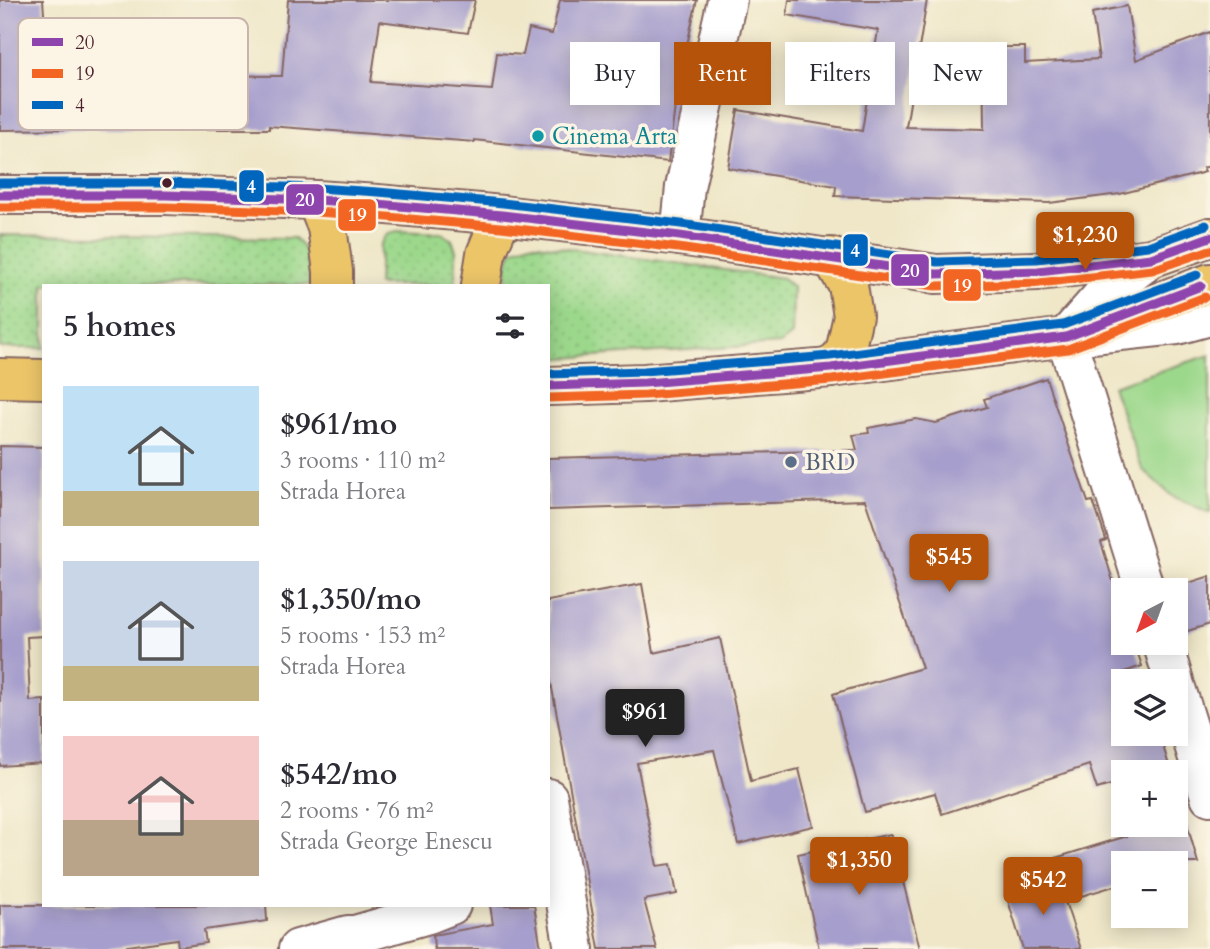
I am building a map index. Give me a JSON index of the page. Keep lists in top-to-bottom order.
{
  "places": ["Cinema Arta", "BRD"],
  "lines": ["transit line 4", "transit line 20", "transit line 19"],
  "legend": ["20", "19", "4"],
  "north": "bottom left",
  "page": {
    "chip": [
      "Buy",
      "Rent",
      "Filters",
      "New"
    ],
    "price": [
      "$1,230",
      "$545",
      "$961",
      "$1,350",
      "$542"
    ],
    "heading": "5 homes",
    "list": [
      {
        "name": "$961/mo",
        "note": "3 rooms · 110 m² · Strada Horea"
      },
      {
        "name": "$1,350/mo",
        "note": "5 rooms · 153 m² · Strada Horea"
      },
      {
        "name": "$542/mo",
        "note": "2 rooms · 76 m² · Strada George Enescu"
      }
    ],
    "map_buttons": ["+", "−"]
  }
}
